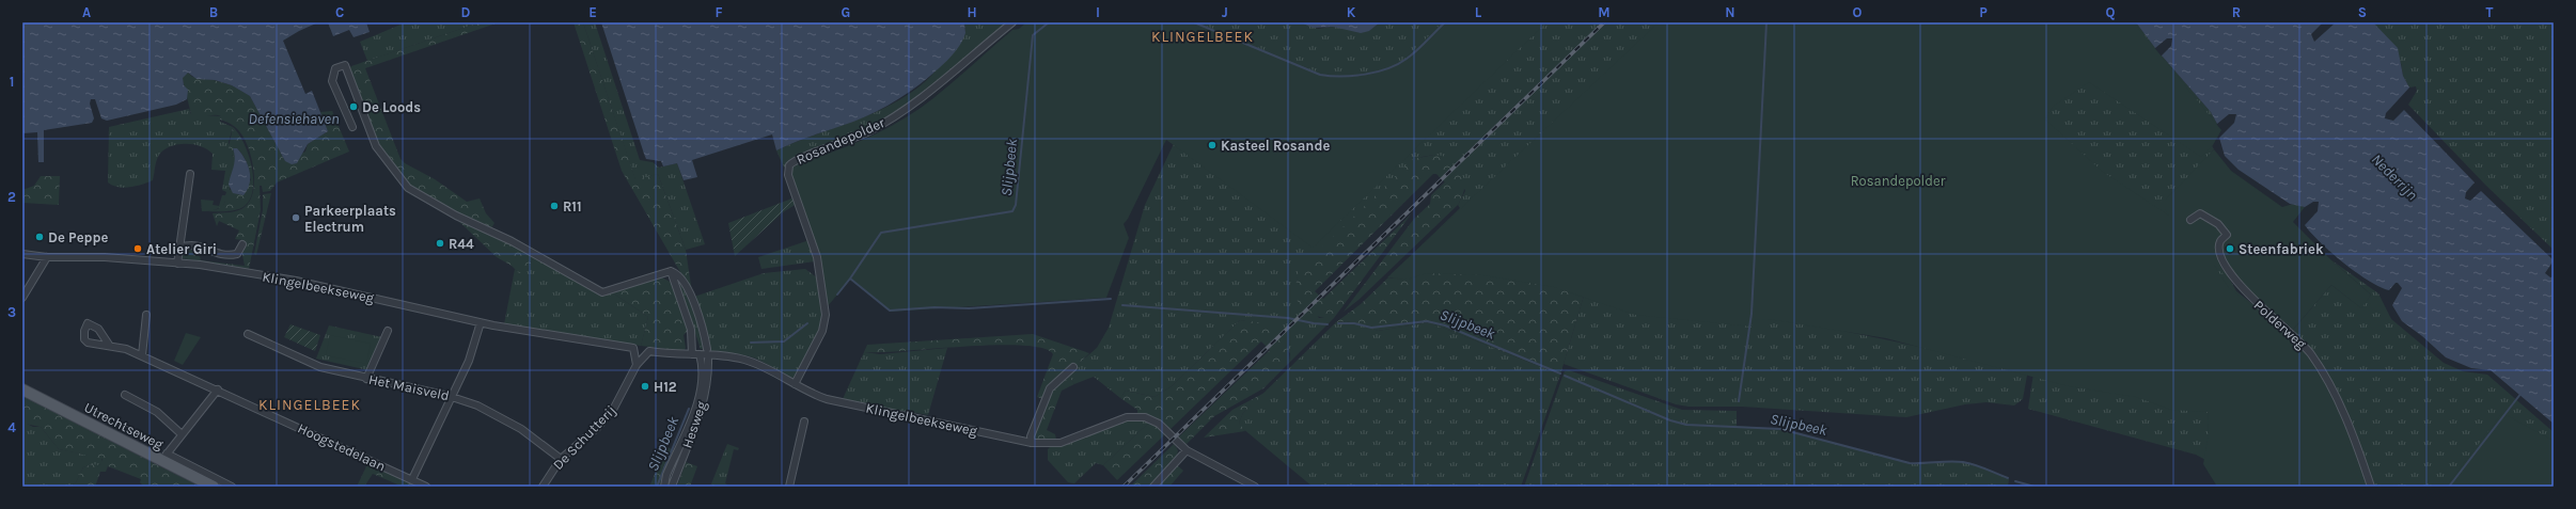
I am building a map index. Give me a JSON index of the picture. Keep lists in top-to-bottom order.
{
  "streets": {
    "main road": ["Utrechtseweg"],
    "street": [
      "Rosandepolder",
      "Klingelbeekseweg",
      "Polderweg",
      "Het Maisveld",
      "Hesweg",
      "De Schutterij",
      "Hoogstedelaan"
    ]
  },
  "crossings": [
    ["Rosandepolder", "Klingelbeekseweg"],
    ["Klingelbeekseweg", "De Schutterij"],
    ["Het Maisveld", "De Schutterij"]
  ],
  "districts": ["KLINGELBEEK", "KLINGELBEEK"],
  "water": ["Defensiehaven", "Slijpbeek", "Nederrijn"],
  "parks": ["Rosandepolder"],
  "places": [
    "De Loods",
    "Kasteel Rosande",
    "R11",
    "Parkeerplaats Electrum",
    "De Peppe",
    "R44",
    "Atelier Giri",
    "Steenfabriek",
    "H12"
  ],
  "grid": {
    "columns": [
      "A",
      "B",
      "C",
      "D",
      "E",
      "F",
      "G",
      "H",
      "I",
      "J",
      "K",
      "L",
      "M",
      "N",
      "O",
      "P",
      "Q",
      "R",
      "S",
      "T"
    ],
    "rows": [
      "1",
      "2",
      "3",
      "4"
    ]
  }
}
